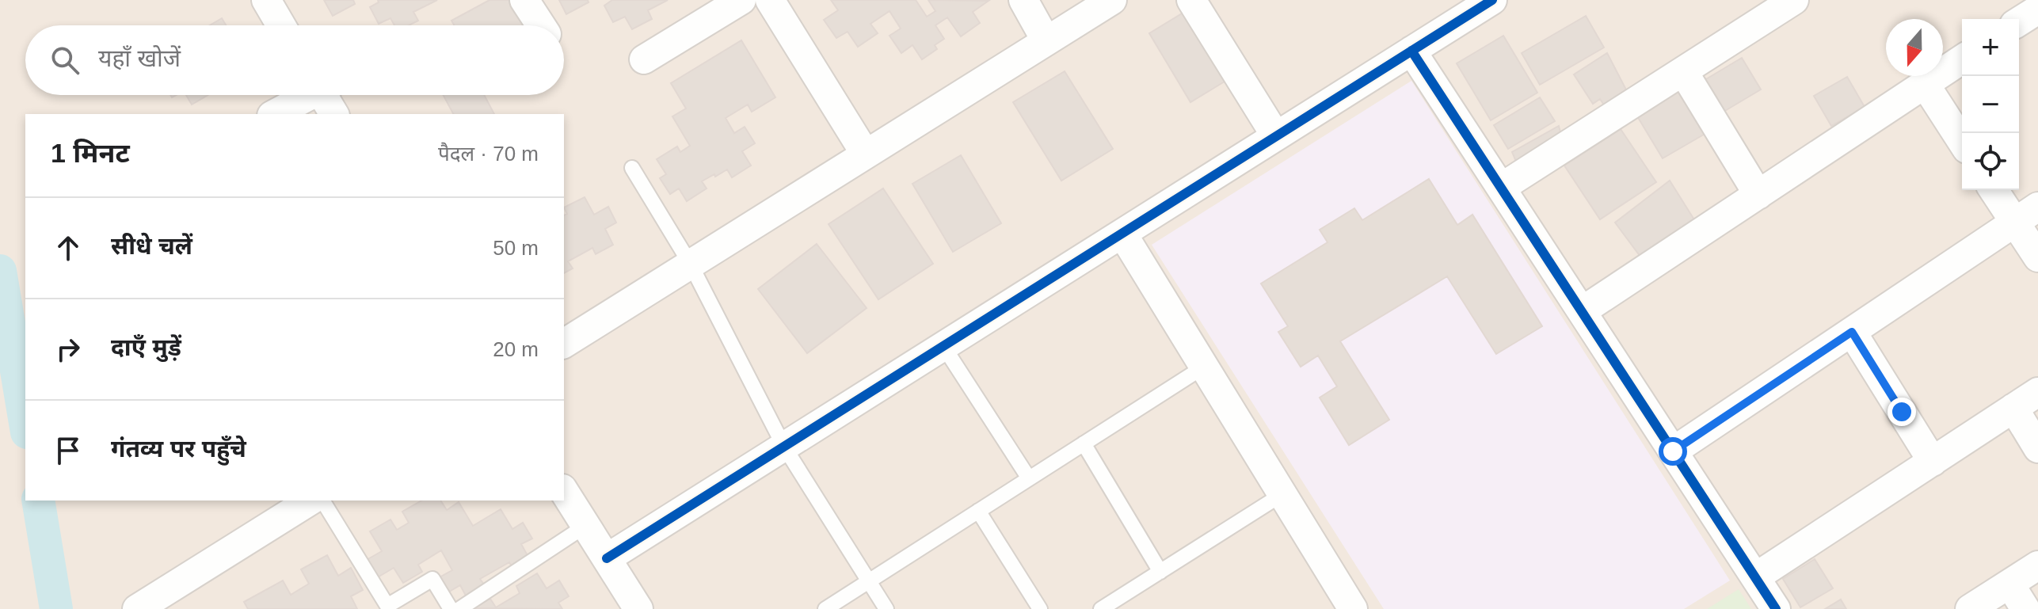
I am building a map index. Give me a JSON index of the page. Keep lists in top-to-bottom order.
{
  "north": "bottom",
  "page": {
    "map_buttons": ["+", "−"],
    "search": "यहाँ खोजें",
    "heading": ["1 मिनट", "पैदल · 70 m"],
    "list": [
      ["सीधे चलें", "50 m"],
      ["दाएँ मुड़ें", "20 m"],
      "गंतव्य पर पहुँचे"
    ]
  }
}
